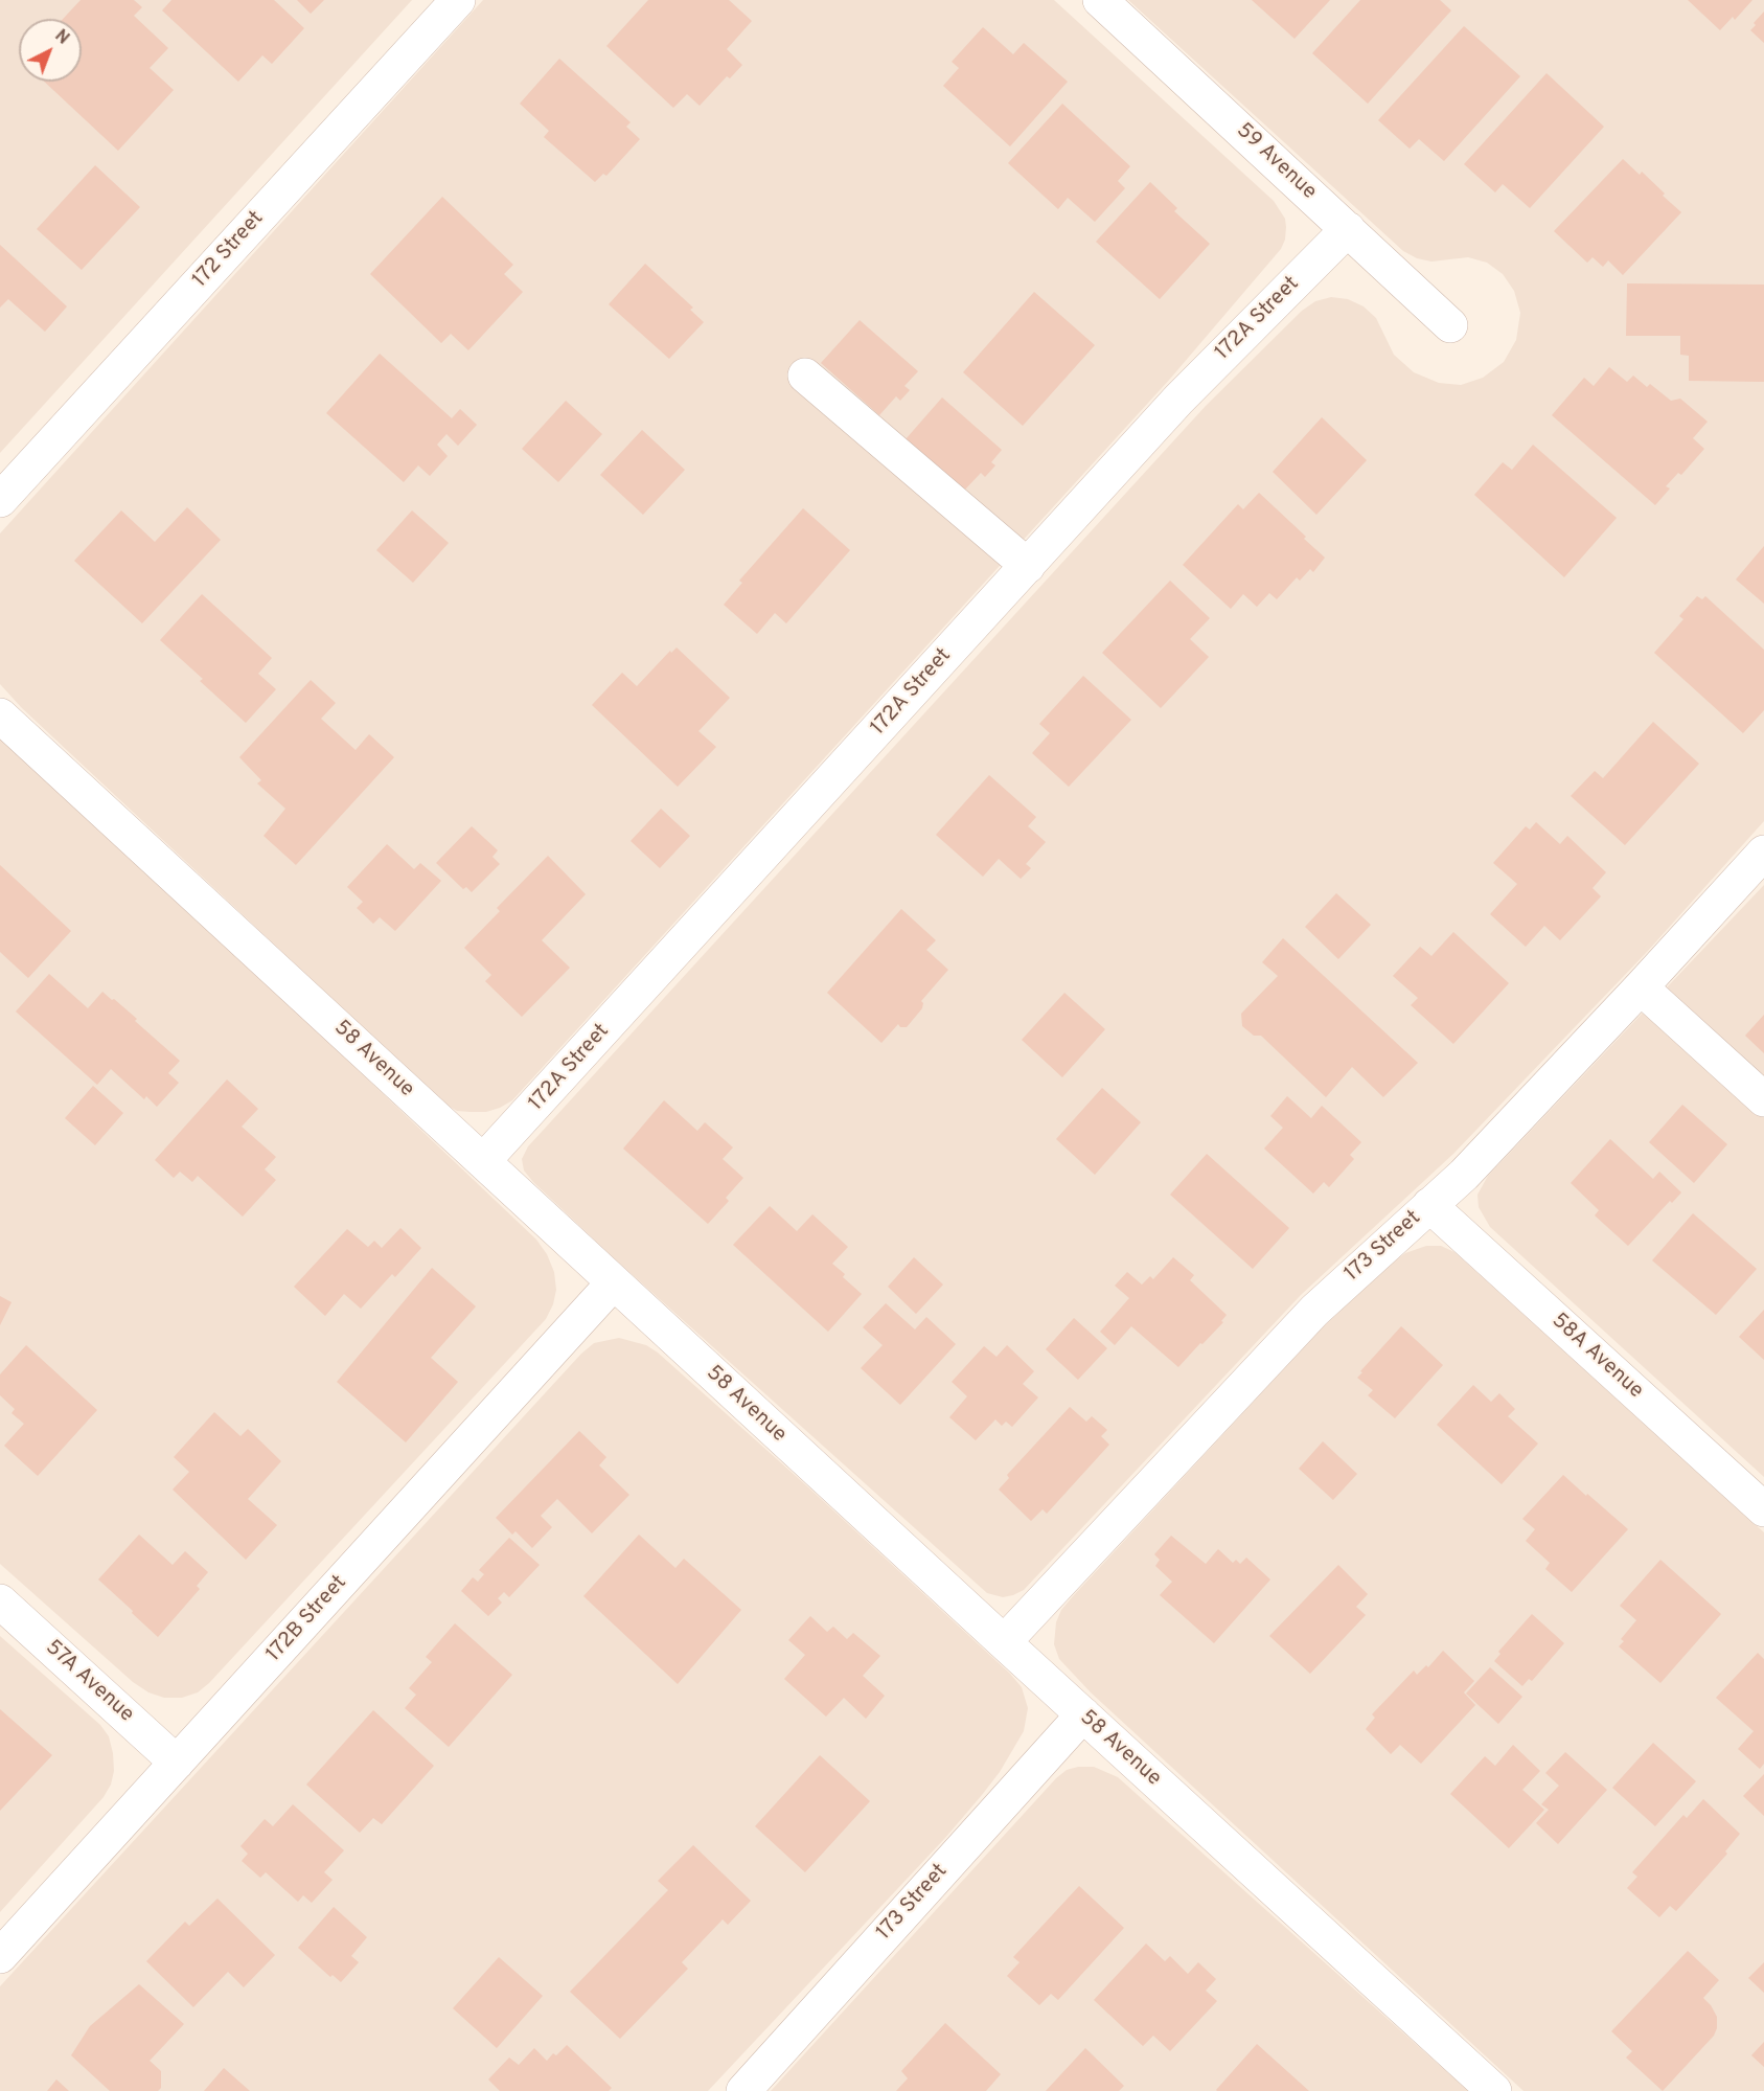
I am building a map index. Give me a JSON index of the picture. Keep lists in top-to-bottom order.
{
  "streets": {
    "street": [
      "59 Avenue",
      "172 Street",
      "172A Street",
      "58 Avenue",
      "173 Street",
      "58A Avenue",
      "172B Street",
      "57A Avenue"
    ]
  },
  "crossings": [
    ["59 Avenue", "172A Street"],
    ["172A Street", "58 Avenue"],
    ["58 Avenue", "173 Street"],
    ["58 Avenue", "172B Street"],
    ["173 Street", "58A Avenue"],
    ["172B Street", "57A Avenue"]
  ],
  "north": "top right"
}
